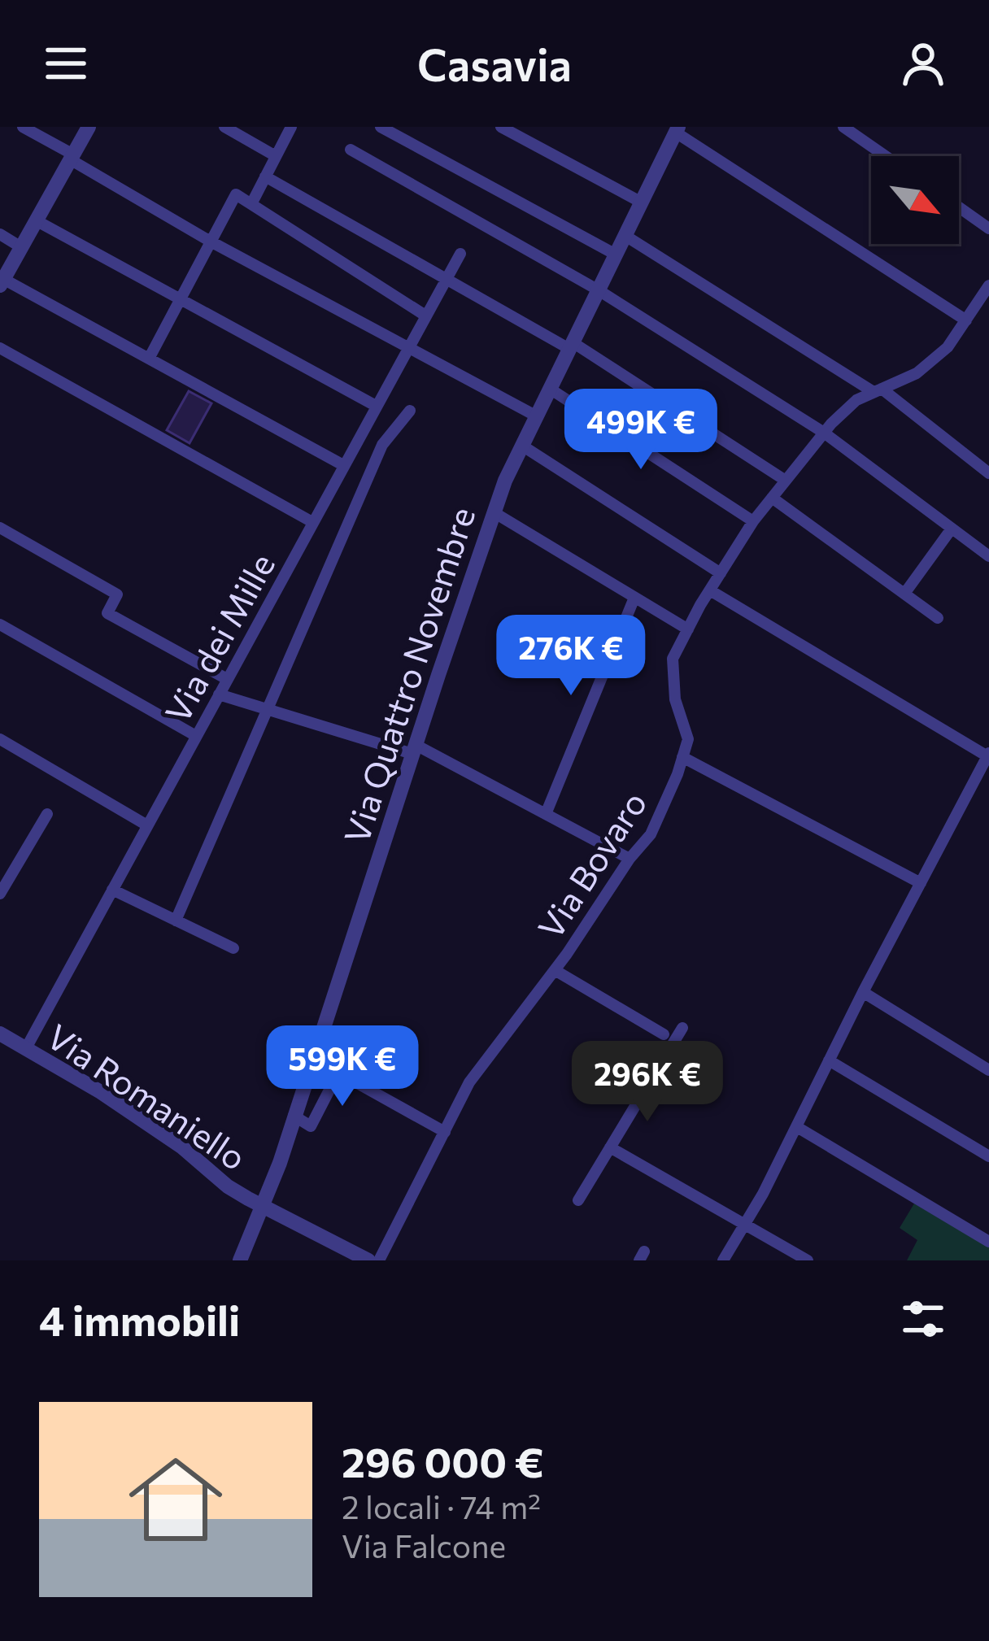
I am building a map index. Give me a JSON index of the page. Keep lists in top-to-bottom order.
{
  "streets": {
    "street": [
      "Via dei Mille",
      "Via Quattro Novembre",
      "Via Bovaro",
      "Via Romaniello"
    ]
  },
  "crossings": [
    ["Via dei Mille", "Via Romaniello"],
    ["Via Quattro Novembre", "Via Romaniello"]
  ],
  "north": "bottom right",
  "page": {
    "header": "Casavia",
    "price": [
      "499K €",
      "276K €",
      "599K €",
      "296K €"
    ],
    "heading": "4 immobili",
    "list": [
      {
        "name": "296 000 €",
        "note": "2 locali · 74 m² · Via Falcone"
      }
    ]
  }
}
